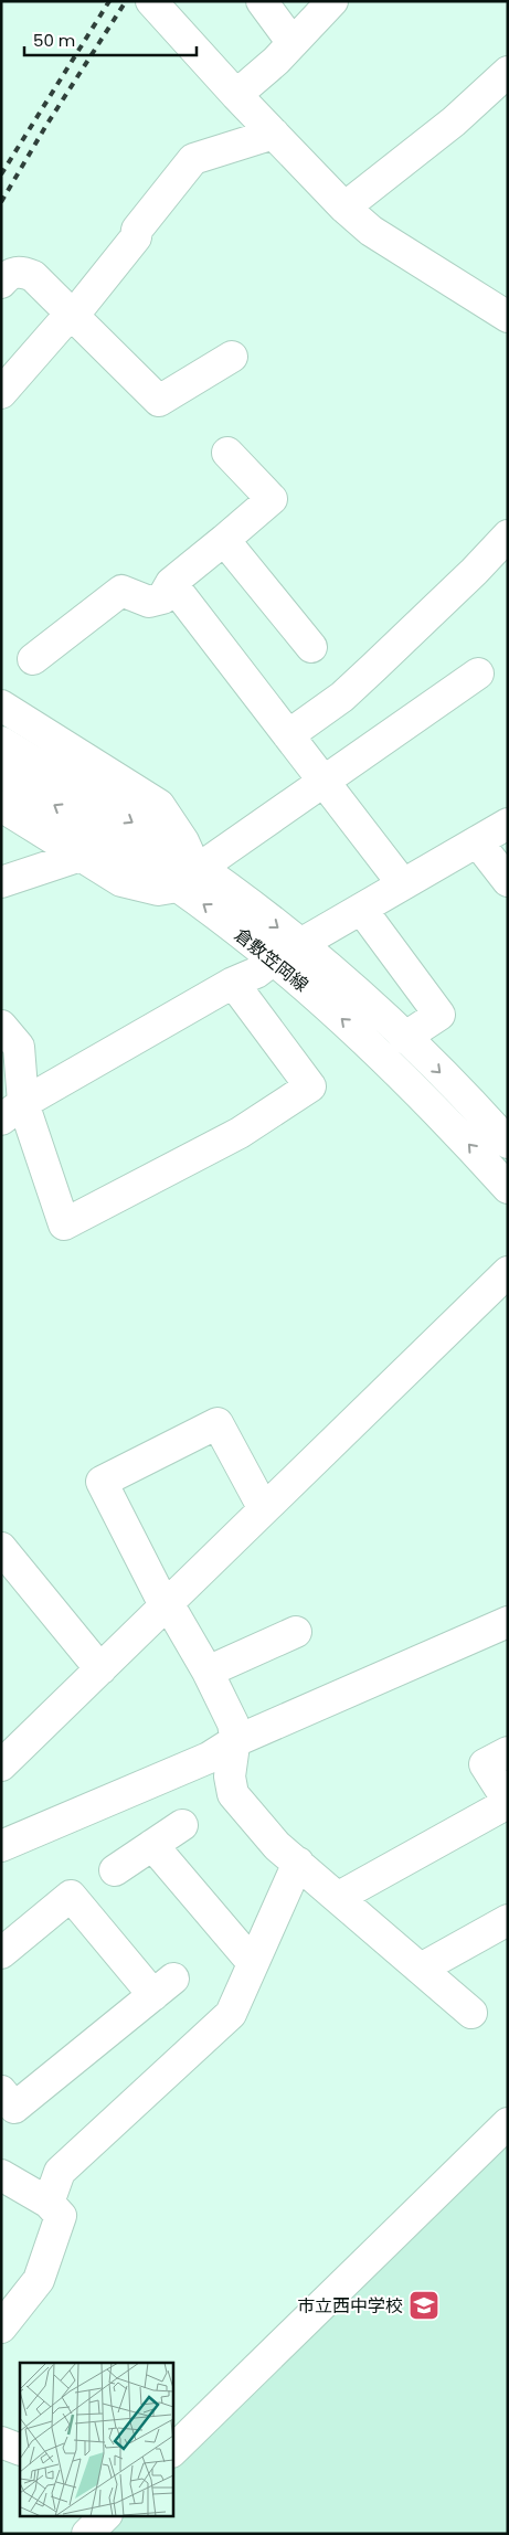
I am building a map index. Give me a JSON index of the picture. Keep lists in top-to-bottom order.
{
  "streets": {
    "street": ["倉敷笠岡線"]
  },
  "places": {
    "school or university": ["市立西中学校"]
  },
  "scale_bar": "50 m"
}
